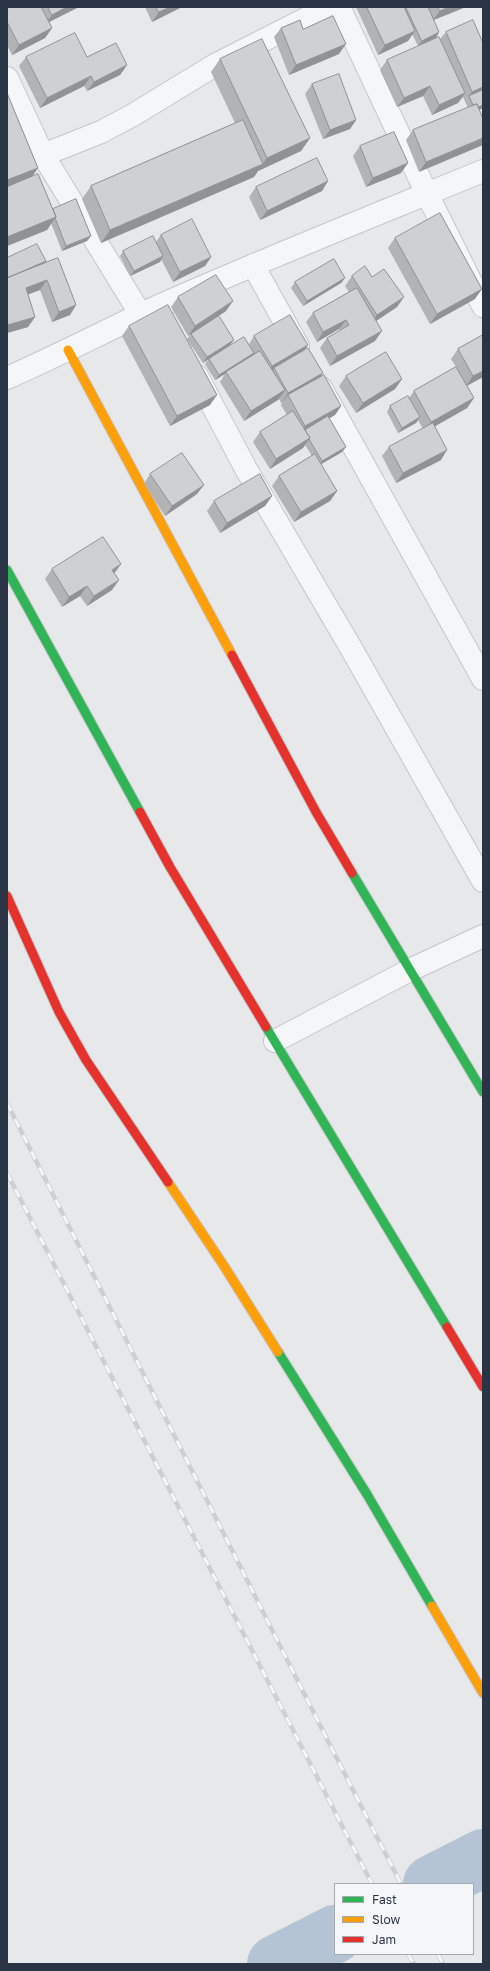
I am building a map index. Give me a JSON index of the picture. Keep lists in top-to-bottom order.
{
  "legend": ["Fast", "Slow", "Jam"]
}
